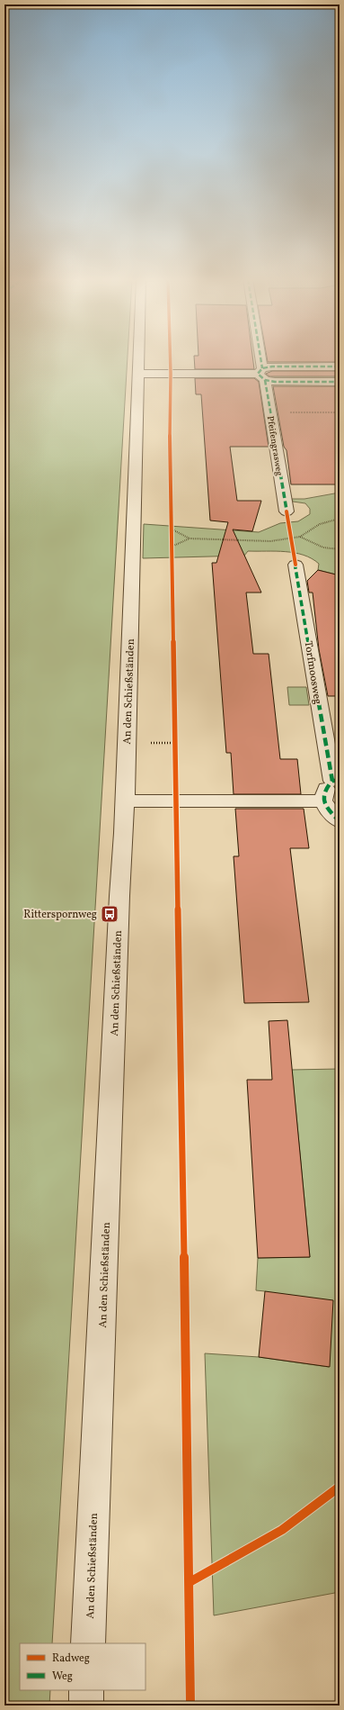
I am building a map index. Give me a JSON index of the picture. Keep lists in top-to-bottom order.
{
  "streets": {
    "street": ["Pfeifengrasweg", "Torfmoosweg", "An den Schießständen"]
  },
  "places": {
    "bus stop": ["Ritterspornweg"]
  },
  "legend": ["Radweg", "Weg"]
}
